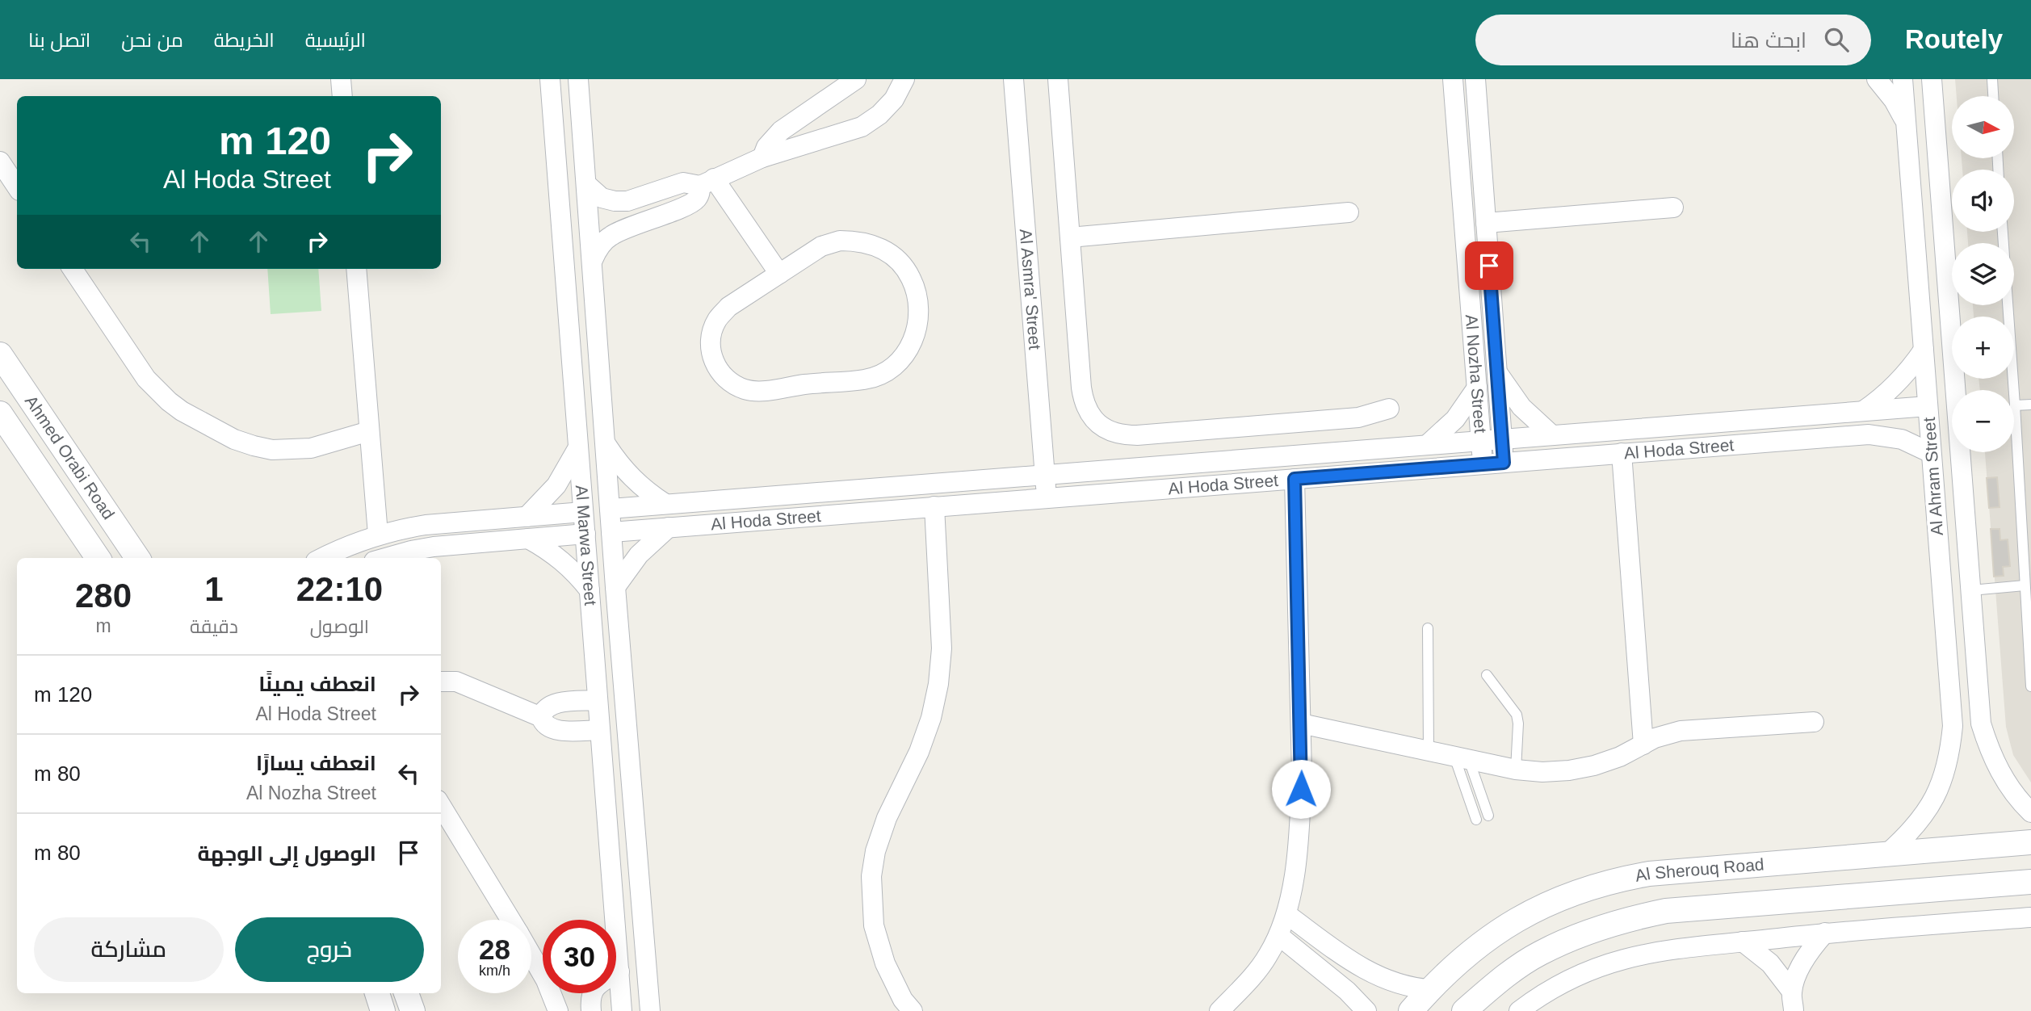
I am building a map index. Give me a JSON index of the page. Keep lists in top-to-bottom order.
{
  "streets": {
    "street": [
      "Al Asmra' Street",
      "Al Nozha Street",
      "Al Hoda Street",
      "Ahmed Orabi Road",
      "Al Ahram Street",
      "Al Marwa Street",
      "Al Sherouq Road"
    ]
  },
  "crossings": [
    ["Al Asmra' Street", "Al Hoda Street"],
    ["Al Nozha Street", "Al Hoda Street"],
    ["Al Hoda Street", "Al Ahram Street"],
    ["Al Hoda Street", "Al Marwa Street"],
    ["Al Ahram Street", "Al Sherouq Road"]
  ],
  "north": "right",
  "page": {
    "header": "Routely",
    "search": "ابحث هنا",
    "nav": [
      "الرئيسية",
      "الخريطة",
      "من نحن",
      "اتصل بنا"
    ],
    "map_buttons": ["+", "−"],
    "turn": ["120 m", "Al Hoda Street"],
    "eta": [
      "22:10",
      "الوصول",
      "1",
      "دقيقة",
      "280",
      "m"
    ],
    "list": [
      {
        "name": "انعطف يمينًا",
        "note": "Al Hoda Street",
        "value": "120 m"
      },
      {
        "name": "انعطف يسارًا",
        "note": "Al Nozha Street",
        "value": "80 m"
      },
      {
        "name": "الوصول إلى الوجهة",
        "value": "80 m"
      }
    ],
    "buttons": ["خروج", "مشاركة"],
    "speed": "28 km/h",
    "limit": "30"
  }
}
